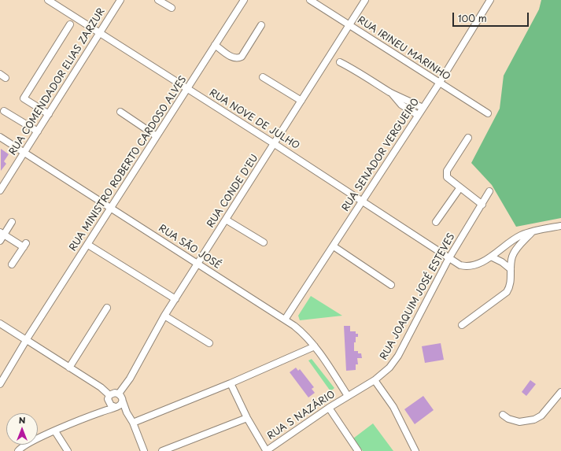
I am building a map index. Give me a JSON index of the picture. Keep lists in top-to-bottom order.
{
  "streets": {
    "street": [
      "RUA IRINEU MARINHO",
      "RUA COMENDADOR ELIAS ZARZUR",
      "RUA NOVE DE JULHO",
      "RUA SENADOR VERGUEIRO",
      "RUA MINISTRO ROBERTO CARDOSO ALVES",
      "RUA CONDE D'EU",
      "RUA SÃO JOSÉ",
      "RUA JOAQUIM JOSÉ ESTEVES",
      "RUA S NAZÁRIO"
    ]
  },
  "crossings": [
    ["RUA IRINEU MARINHO", "RUA SENADOR VERGUEIRO"],
    ["RUA IRINEU MARINHO", "RUA CONDE D'EU"],
    ["RUA COMENDADOR ELIAS ZARZUR", "RUA NOVE DE JULHO"],
    ["RUA COMENDADOR ELIAS ZARZUR", "RUA SÃO JOSÉ"],
    ["RUA NOVE DE JULHO", "RUA SENADOR VERGUEIRO"],
    ["RUA NOVE DE JULHO", "RUA MINISTRO ROBERTO CARDOSO ALVES"],
    ["RUA NOVE DE JULHO", "RUA CONDE D'EU"],
    ["RUA NOVE DE JULHO", "RUA JOAQUIM JOSÉ ESTEVES"],
    ["RUA SENADOR VERGUEIRO", "RUA SÃO JOSÉ"],
    ["RUA MINISTRO ROBERTO CARDOSO ALVES", "RUA SÃO JOSÉ"],
    ["RUA CONDE D'EU", "RUA SÃO JOSÉ"],
    ["RUA SÃO JOSÉ", "RUA JOAQUIM JOSÉ ESTEVES"],
    ["RUA SÃO JOSÉ", "RUA S NAZÁRIO"],
    ["RUA JOAQUIM JOSÉ ESTEVES", "RUA S NAZÁRIO"]
  ],
  "scale_bar": "100 m",
  "north": "top"
}
